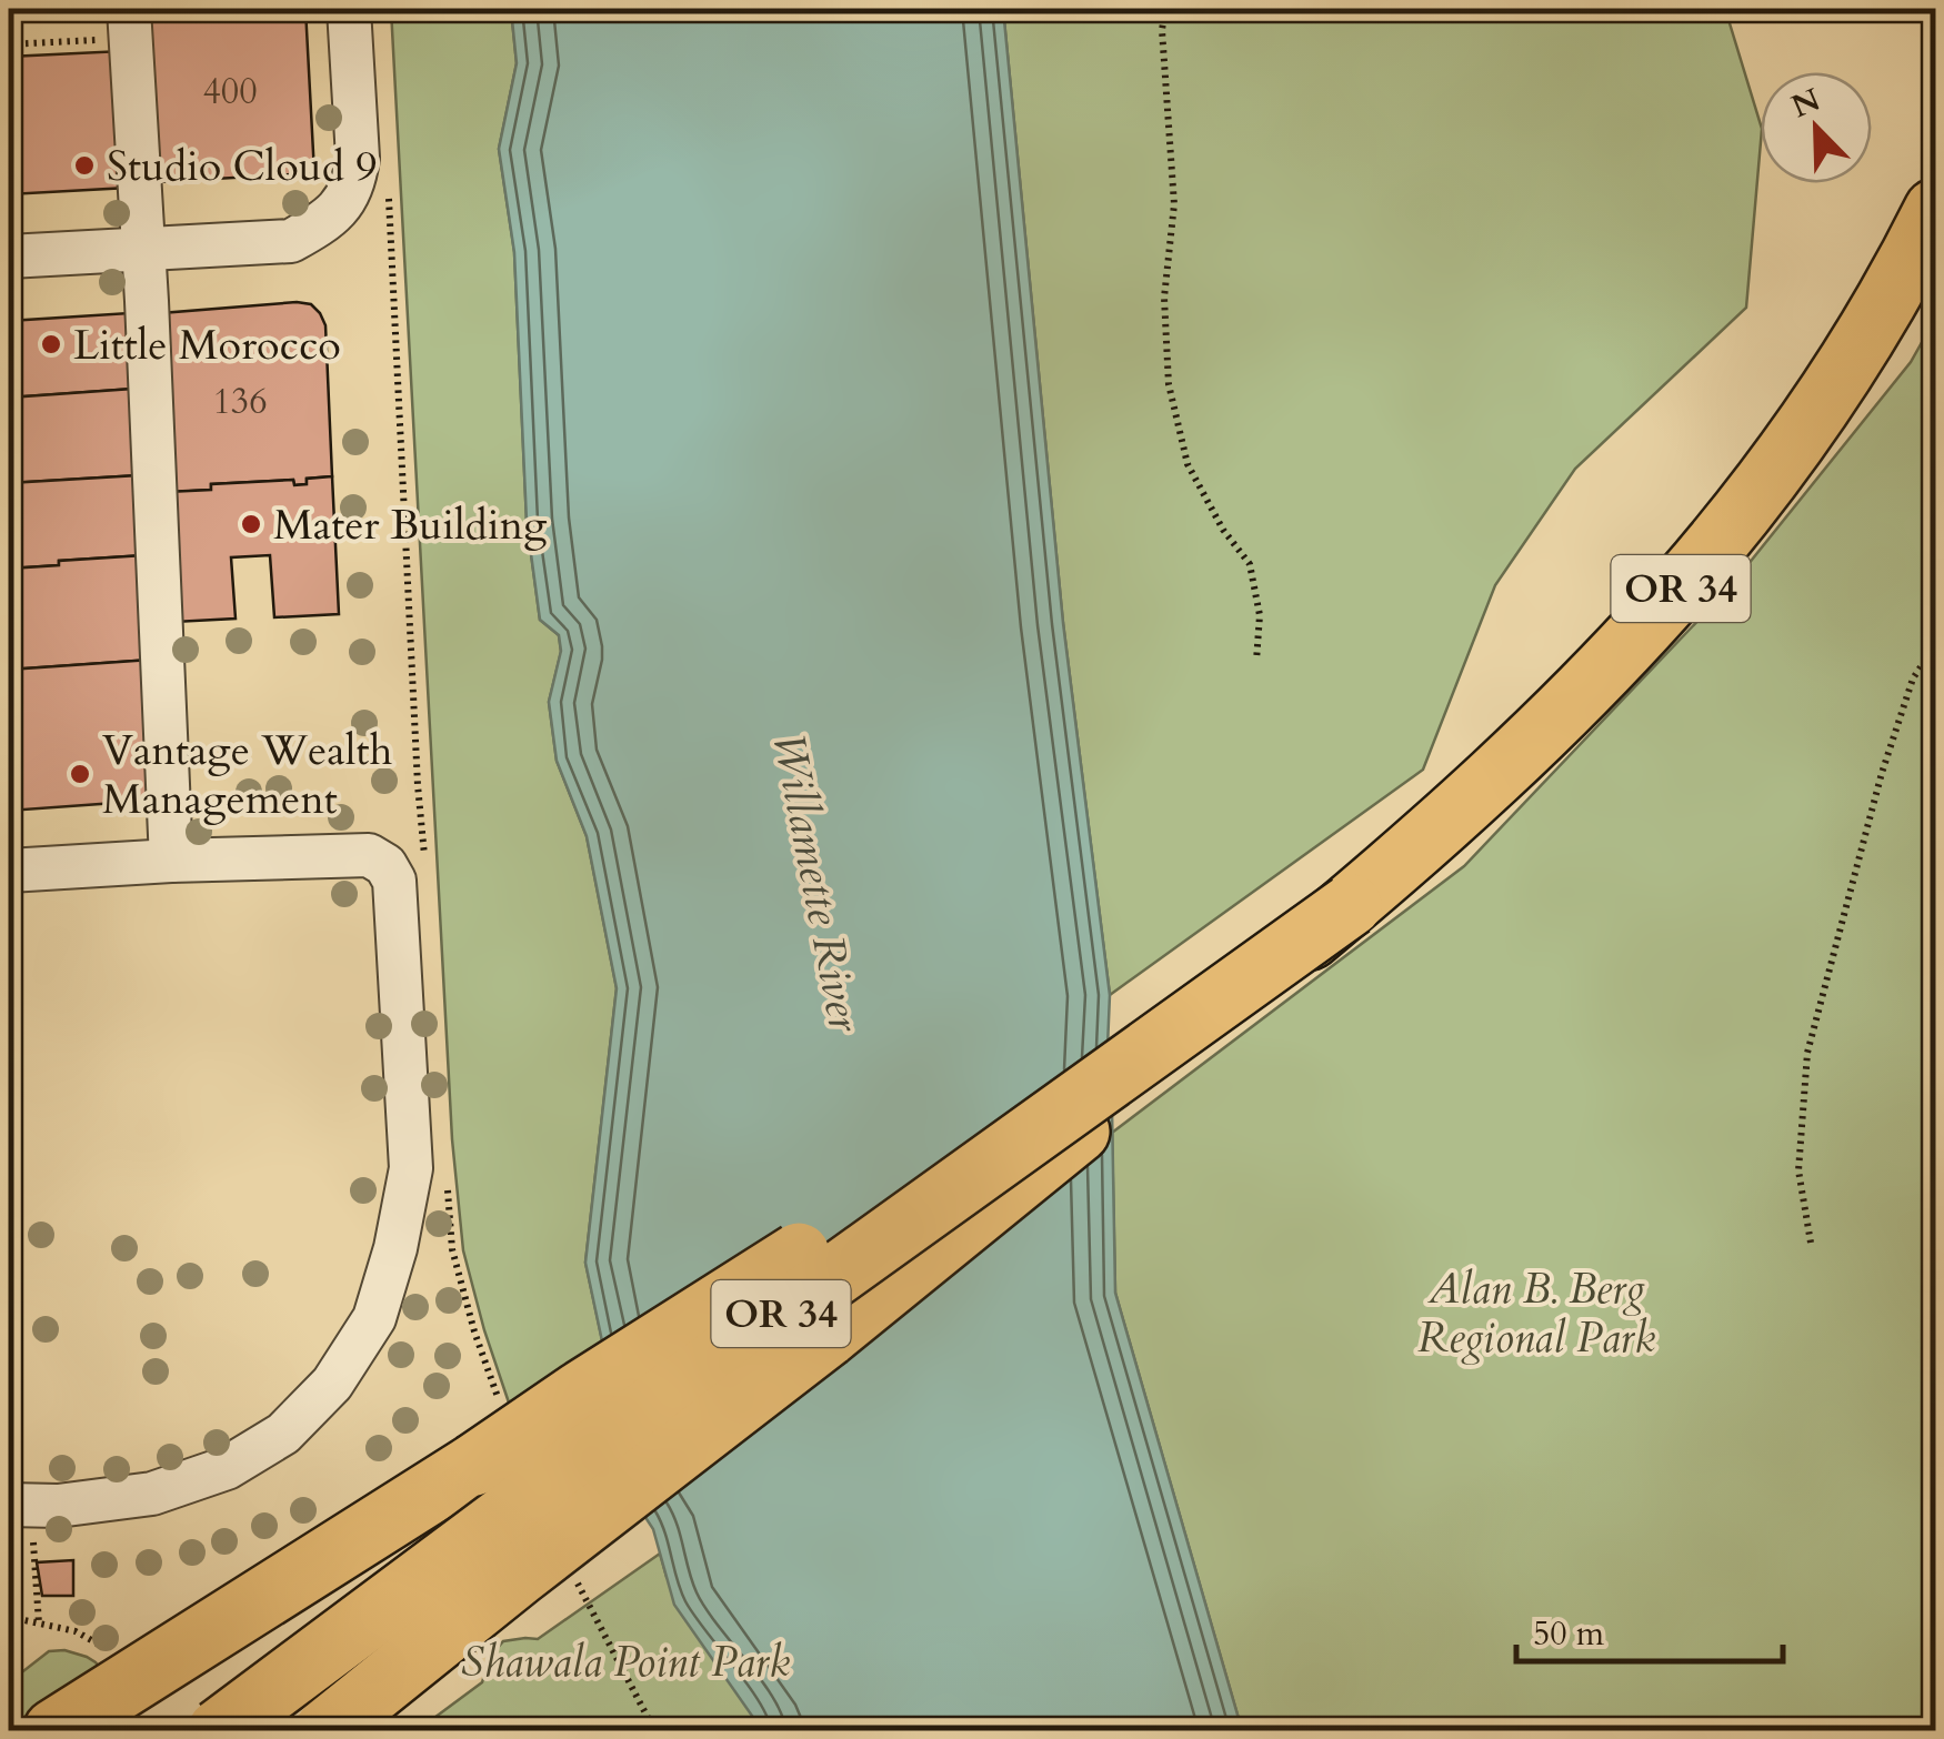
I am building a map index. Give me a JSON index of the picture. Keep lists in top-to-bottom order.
{
  "streets": {
    "highway": ["OR 34"]
  },
  "water": ["Willamette River"],
  "parks": ["Alan B. Berg Regional Park", "Shawala Point Park"],
  "places": [
    "Studio Cloud 9",
    "Little Morocco",
    "Mater Building",
    "Vantage Wealth Management"
  ],
  "house_numbers": ["400", "136"],
  "scale_bar": "50 m",
  "north": "top left"
}
